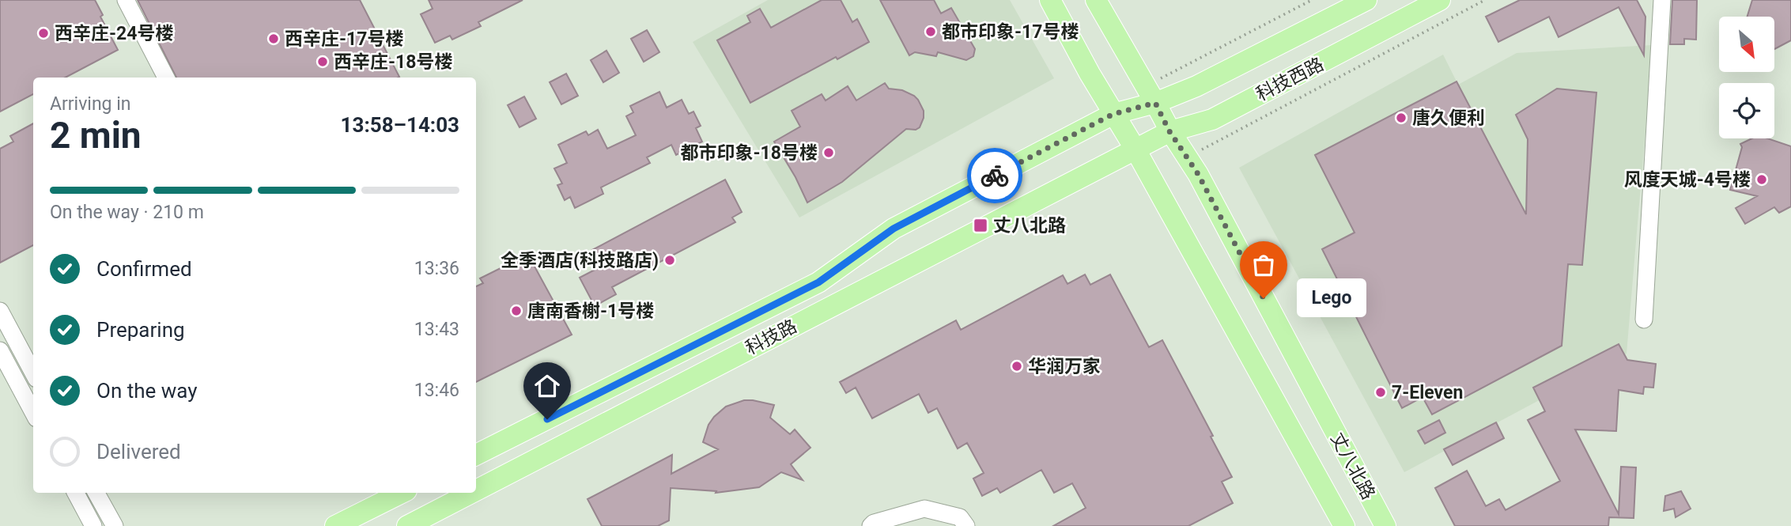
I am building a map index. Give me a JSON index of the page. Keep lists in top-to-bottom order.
{
  "streets": {
    "main road": ["科技西路", "科技路", "丈八北路"]
  },
  "crossings": [
    ["科技西路", "科技路"],
    ["科技西路", "丈八北路"],
    ["科技路", "丈八北路"]
  ],
  "places": {
    "other": [
      "都市印象-17号楼",
      "西辛庄-24号楼",
      "西辛庄-17号楼",
      "西辛庄-18号楼",
      "唐久便利",
      "都市印象-18号楼",
      "风度天城-4号楼",
      "全季酒店(科技路店)",
      "Lego",
      "唐南香榭-1号楼",
      "华润万家",
      "7-Eleven"
    ],
    "transit": ["丈八北路"]
  },
  "north": "bottom right",
  "page": {
    "heading": ["2 min", "Arriving in", "13:58–14:03"],
    "bar": "On the way · 210 m",
    "list": [
      ["Confirmed", "13:36"],
      ["Preparing", "13:43"],
      ["On the way", "13:46"],
      "Delivered"
    ],
    "bubble": "Lego"
  }
}
